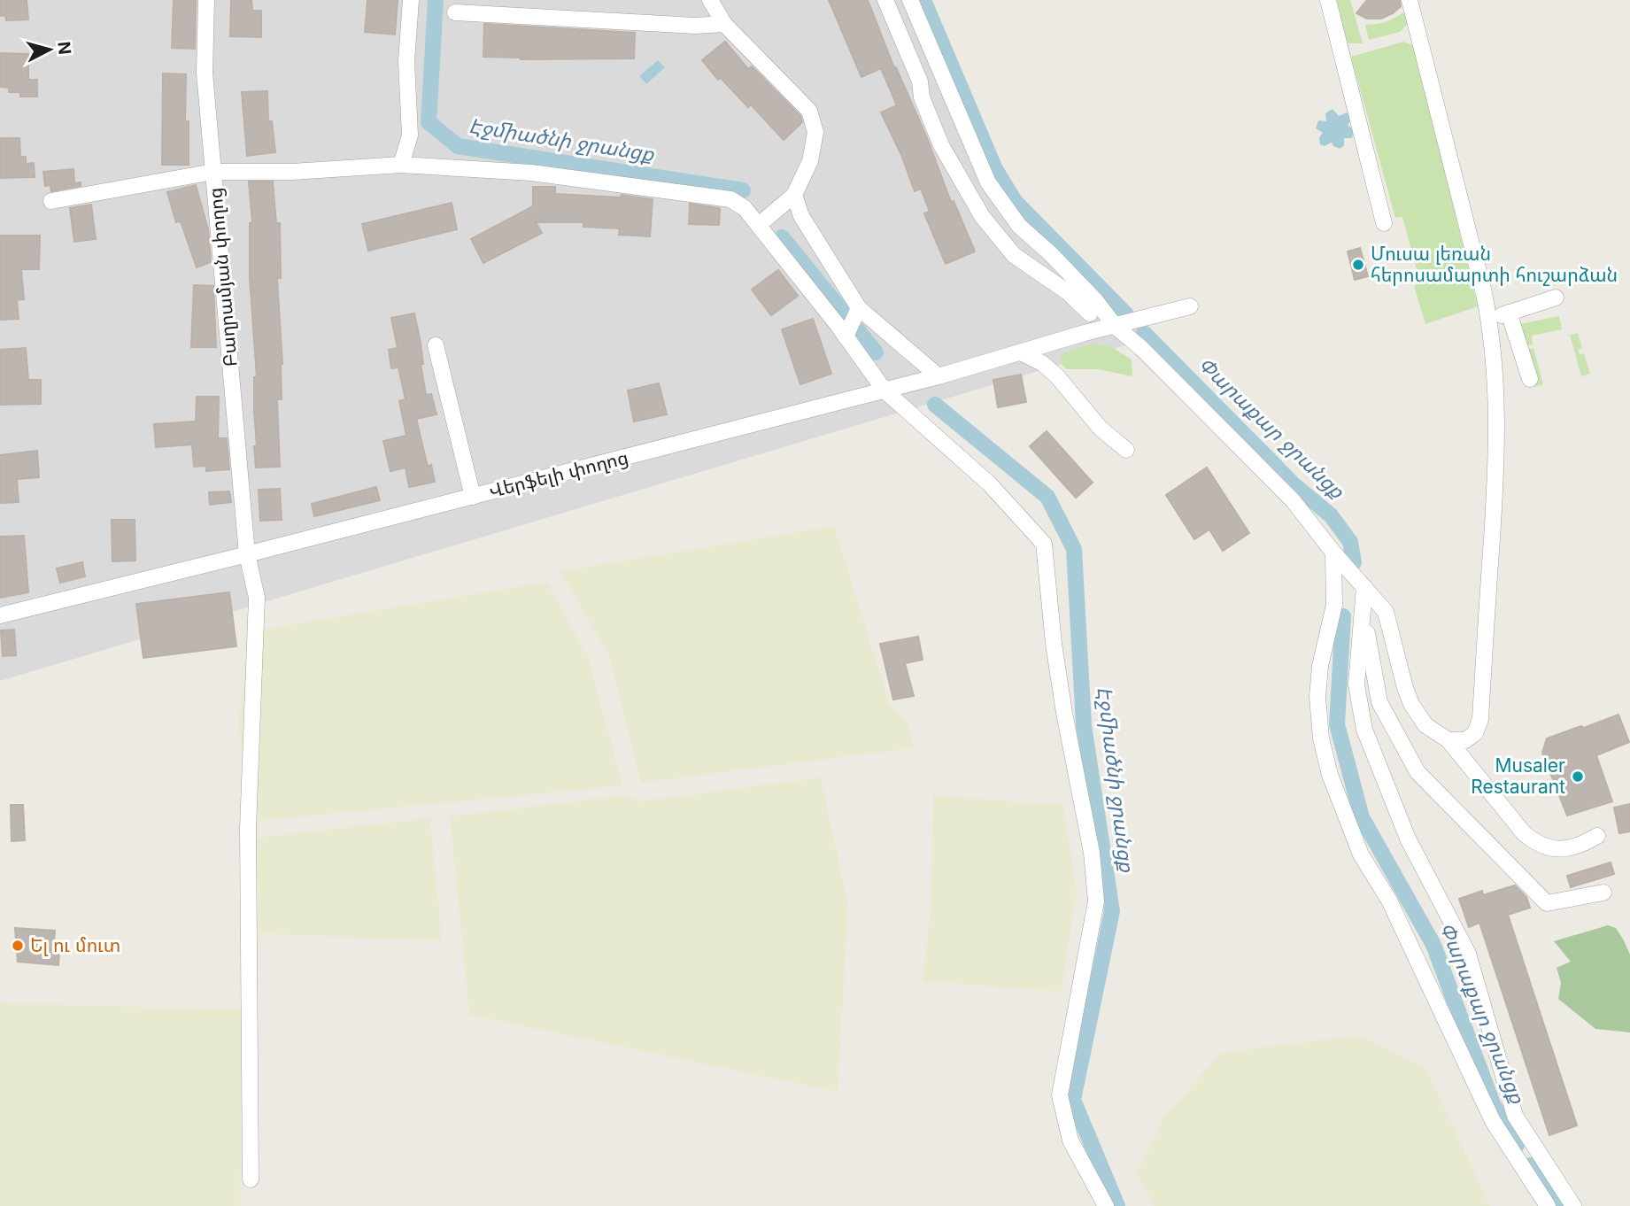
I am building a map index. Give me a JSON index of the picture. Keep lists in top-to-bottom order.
{
  "streets": {
    "street": ["Բաղրամյան փողոց", "Վերֆելի փողոց"]
  },
  "crossings": [
    ["Բաղրամյան փողոց", "Վերֆելի փողոց"]
  ],
  "water": ["Էջմիածնի ջրանցք", "Փարաքար ջրանցք"],
  "places": ["Մուսա լեռան հերոսամարտի հուշարձան", "Musaler Restaurant", "Ել ու մուտ"],
  "north": "right"
}
